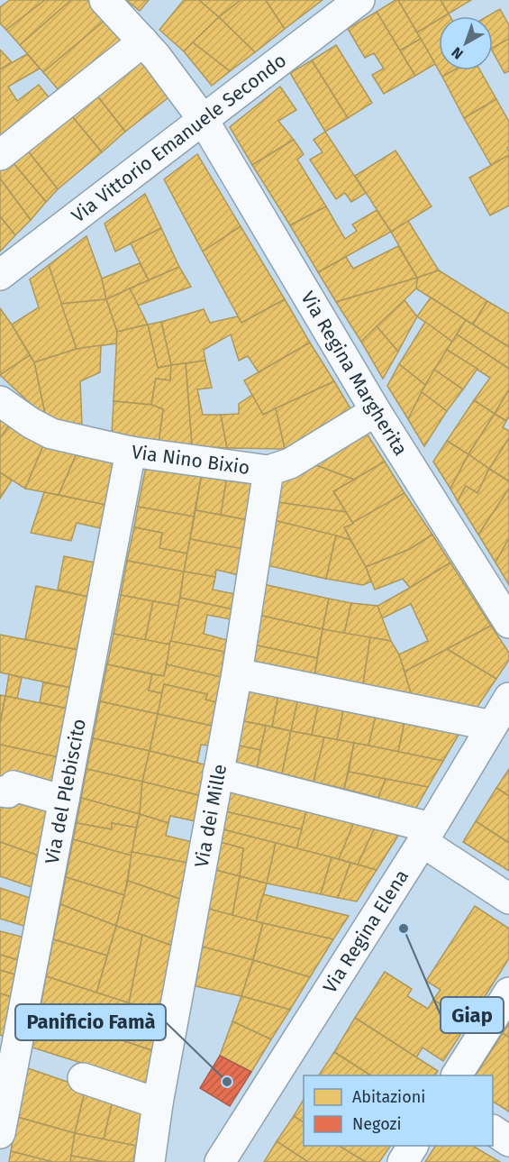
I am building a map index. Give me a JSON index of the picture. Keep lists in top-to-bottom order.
{
  "streets": {
    "street": [
      "Via Vittorio Emanuele Secondo",
      "Via Regina Margherita",
      "Via Nino Bixio",
      "Via del Plebiscito",
      "Via dei Mille",
      "Via Regina Elena"
    ]
  },
  "crossings": [
    ["Via Vittorio Emanuele Secondo", "Via Regina Margherita"],
    ["Via Regina Margherita", "Via Nino Bixio"],
    ["Via Nino Bixio", "Via del Plebiscito"],
    ["Via Nino Bixio", "Via dei Mille"]
  ],
  "places": ["Giap", "Panificio Famà"],
  "legend": ["Abitazioni", "Negozi"],
  "north": "bottom left"
}
